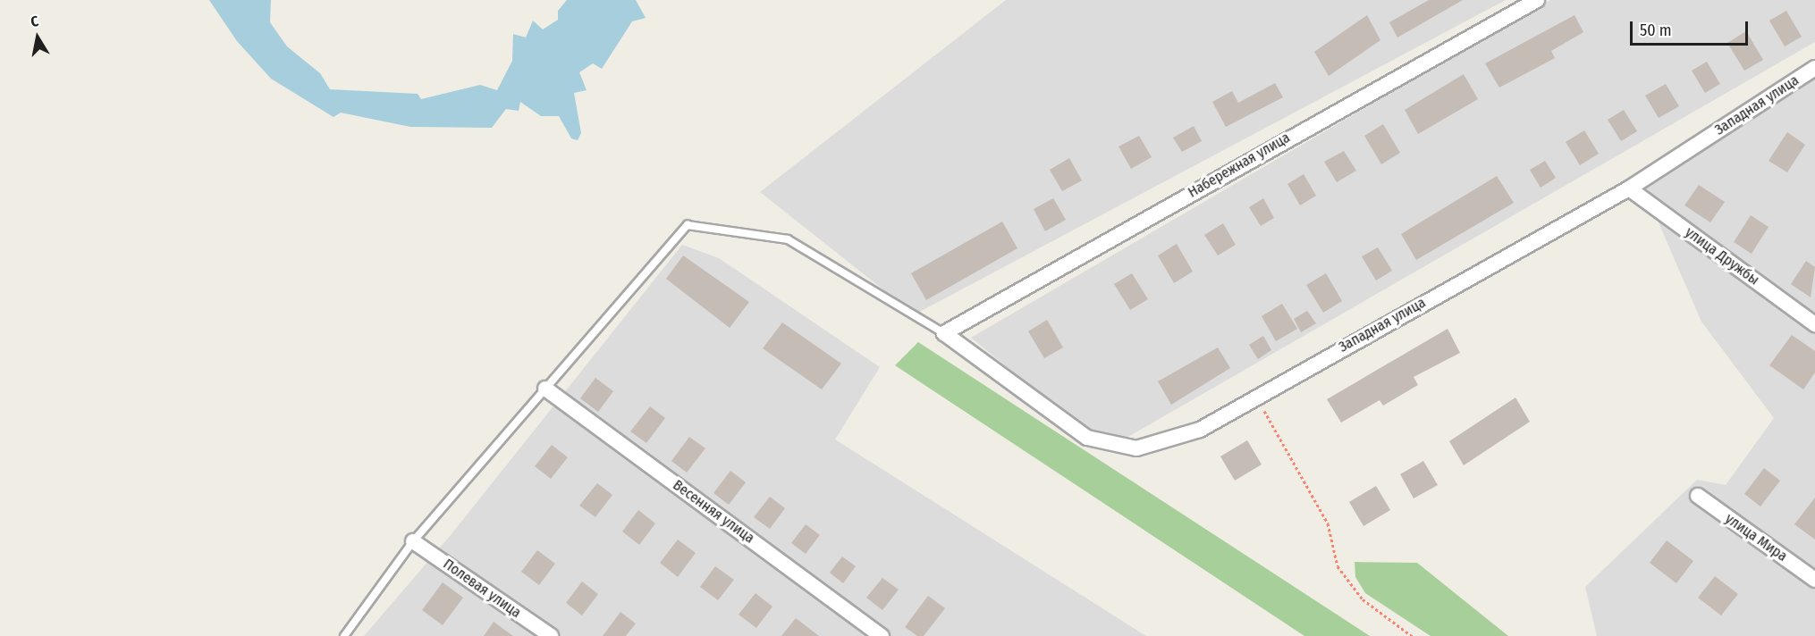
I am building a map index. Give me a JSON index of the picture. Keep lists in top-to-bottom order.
{
  "streets": {
    "street": [
      "Западная улица",
      "Набережная улица",
      "улица Дружбы",
      "Весенняя улица",
      "улица Мира",
      "Полевая улица"
    ]
  },
  "crossings": [
    ["Западная улица", "Набережная улица"],
    ["Западная улица", "улица Дружбы"]
  ],
  "scale_bar": "50 m",
  "north": "top"
}
